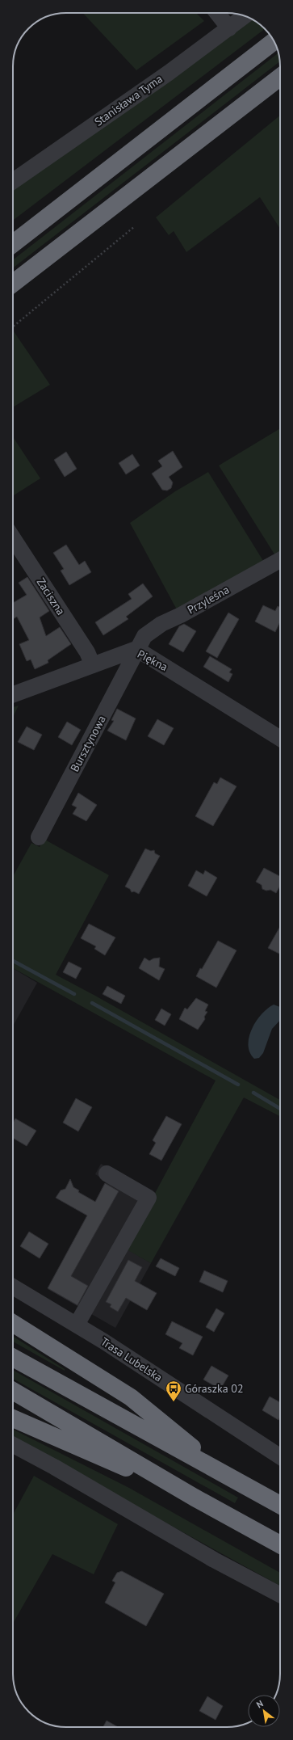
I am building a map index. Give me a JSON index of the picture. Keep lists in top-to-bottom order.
{
  "streets": {
    "street": [
      "Stanisława Tyma",
      "Zaciszna",
      "Przyleśna",
      "Piękna",
      "Bursztynowa",
      "Trasa Lubelska"
    ]
  },
  "crossings": [
    ["Zaciszna", "Piękna"],
    ["Przyleśna", "Piękna"],
    ["Przyleśna", "Bursztynowa"],
    ["Piękna", "Bursztynowa"]
  ],
  "places": {
    "bus stop": ["Góraszka 02"]
  },
  "north": "top left"
}
